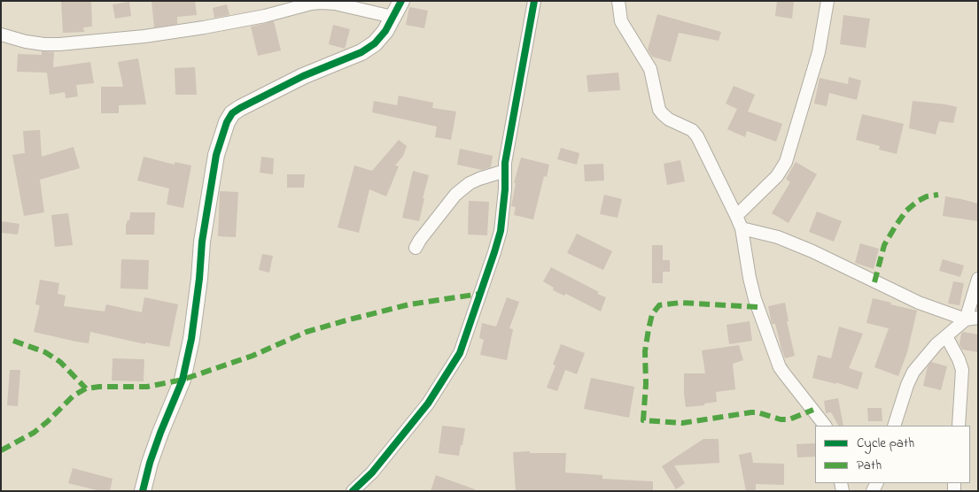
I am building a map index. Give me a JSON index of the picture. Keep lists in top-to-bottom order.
{
  "legend": ["Cycle path", "Path"]
}
